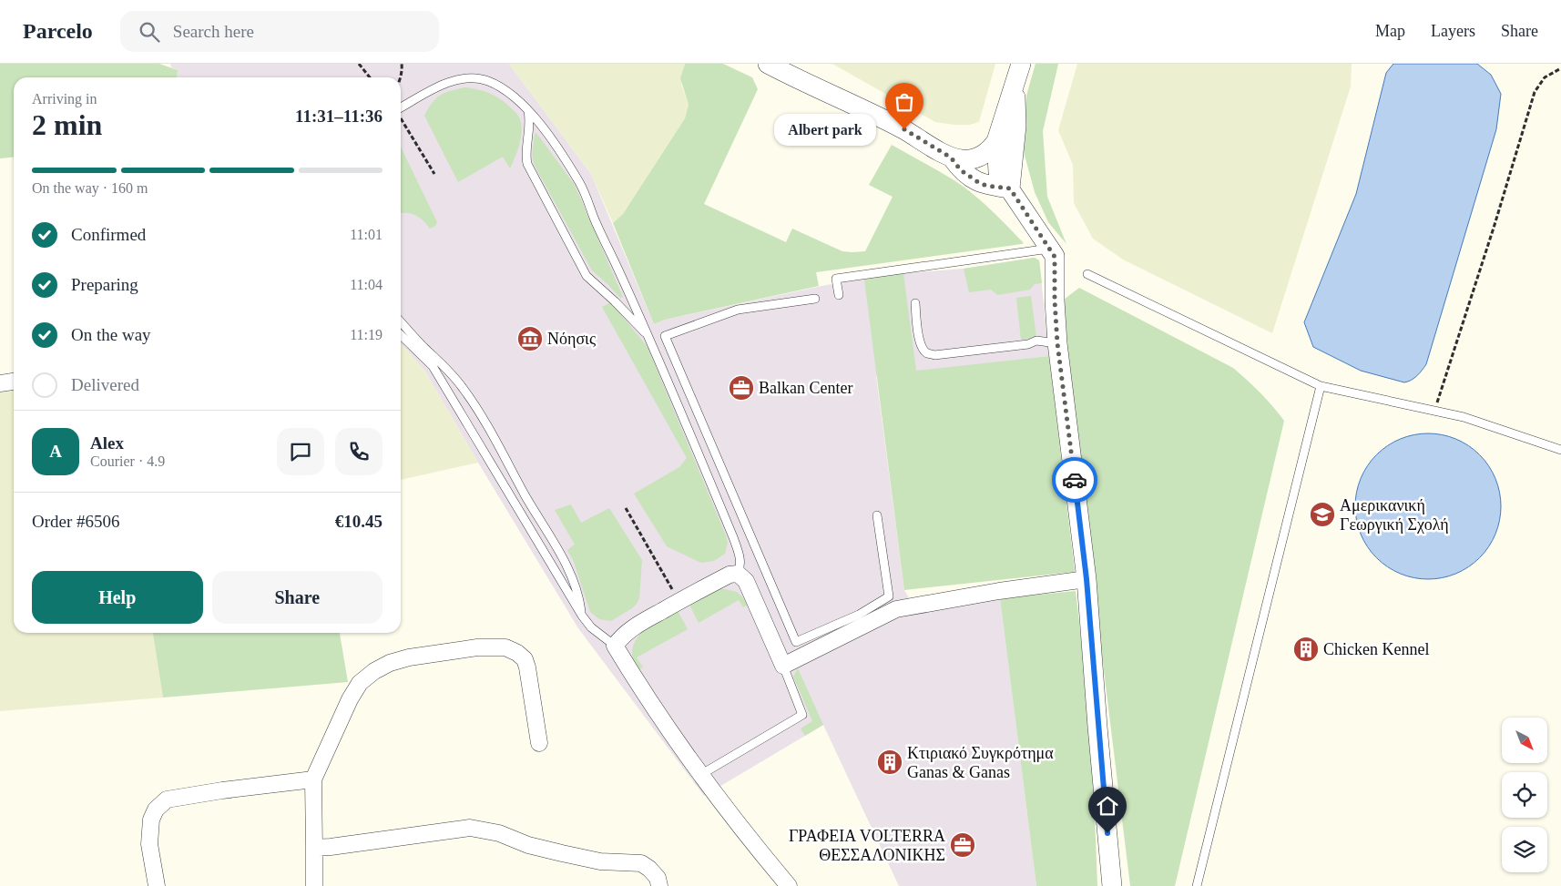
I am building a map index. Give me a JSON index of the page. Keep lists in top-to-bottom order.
{
  "places": {
    "other": ["Albert park"],
    "museum": ["Νόησις"],
    "office": ["Balkan Center", "ΓΡΑΦΕΙΑ VOLTERRA ΘΕΣΣΑΛΟΝΙΚΗΣ"],
    "school or university": ["Αμερικανική Γεωργική Σχολή"],
    "building": ["Chicken Kennel", "Κτιριακό Συγκρότημα Ganas & Ganas"]
  },
  "north": "bottom right",
  "page": {
    "header": "Parcelo",
    "search": "Search here",
    "nav": ["Map", "Layers", "Share"],
    "heading": ["2 min", "Arriving in", "11:31–11:36"],
    "panel": [
      "Alex",
      "Courier · 4.9",
      "Order #6506",
      "€10.45"
    ],
    "bubble": "Albert park",
    "bar": "On the way · 160 m",
    "list": [
      ["Confirmed", "11:01"],
      ["Preparing", "11:04"],
      ["On the way", "11:19"],
      "Delivered"
    ],
    "round": "A",
    "buttons": ["Help", "Share"]
  }
}
